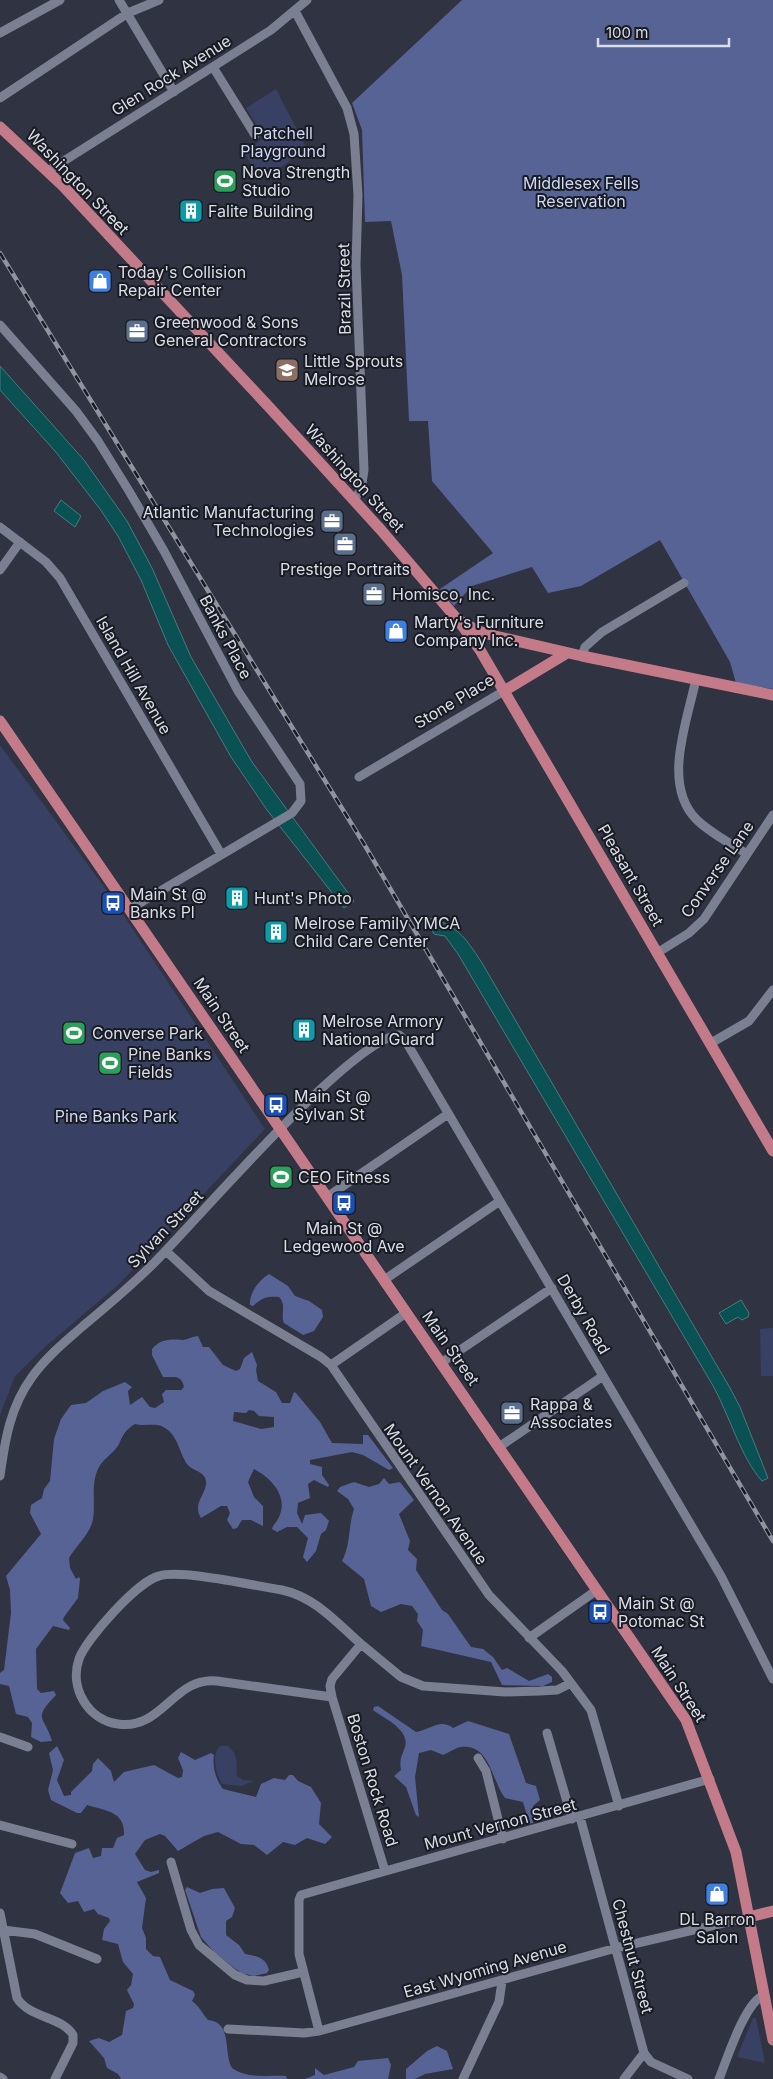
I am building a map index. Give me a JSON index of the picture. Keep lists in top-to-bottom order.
{
  "streets": {
    "main road": [
      "Washington Street",
      "Stone Place",
      "Pleasant Street",
      "Main Street"
    ],
    "street": [
      "Glen Rock Avenue",
      "Brazil Street",
      "Banks Place",
      "Island Hill Avenue",
      "Converse Lane",
      "Sylvan Street",
      "Derby Road",
      "Mount Vernon Avenue",
      "Boston Rock Road",
      "Mount Vernon Street",
      "Chestnut Street",
      "East Wyoming Avenue"
    ]
  },
  "crossings": [
    ["Glen Rock Avenue", "Washington Street"],
    ["Glen Rock Avenue", "Brazil Street"],
    ["Washington Street", "Brazil Street"],
    ["Washington Street", "Stone Place"],
    ["Washington Street", "Pleasant Street"],
    ["Banks Place", "Island Hill Avenue"],
    ["Banks Place", "Main Street"],
    ["Stone Place", "Pleasant Street"],
    ["Converse Lane", "Pleasant Street"],
    ["Main Street", "Sylvan Street"],
    ["Main Street", "Mount Vernon Street"],
    ["Main Street", "East Wyoming Avenue"],
    ["Sylvan Street", "Derby Road"],
    ["Sylvan Street", "Mount Vernon Avenue"],
    ["Mount Vernon Avenue", "Boston Rock Road"],
    ["Mount Vernon Avenue", "Mount Vernon Street"],
    ["Boston Rock Road", "Mount Vernon Street"],
    ["Mount Vernon Street", "Chestnut Street"],
    ["Chestnut Street", "East Wyoming Avenue"]
  ],
  "parks": ["Patchell Playground", "Middlesex Fells Reservation", "Pine Banks Park"],
  "places": {
    "sports": [
      "Nova Strength Studio",
      "Converse Park",
      "Pine Banks Fields",
      "CEO Fitness"
    ],
    "building": [
      "Falite Building",
      "Hunt's Photo",
      "Melrose Family YMCA Child Care Center",
      "Melrose Armory National Guard"
    ],
    "shop": ["Today's Collision Repair Center", "Marty's Furniture Company Inc.", "DL Barron Salon"],
    "office": [
      "Greenwood & Sons General Contractors",
      "Atlantic Manufacturing Technologies",
      "Prestige Portraits",
      "Homisco, Inc.",
      "Rappa & Associates"
    ],
    "school or university": ["Little Sprouts Melrose"],
    "bus stop": [
      "Main St @ Banks Pl",
      "Main St @ Sylvan St",
      "Main St @ Ledgewood Ave",
      "Main St @ Potomac St"
    ]
  },
  "scale_bar": "100 m"
}
